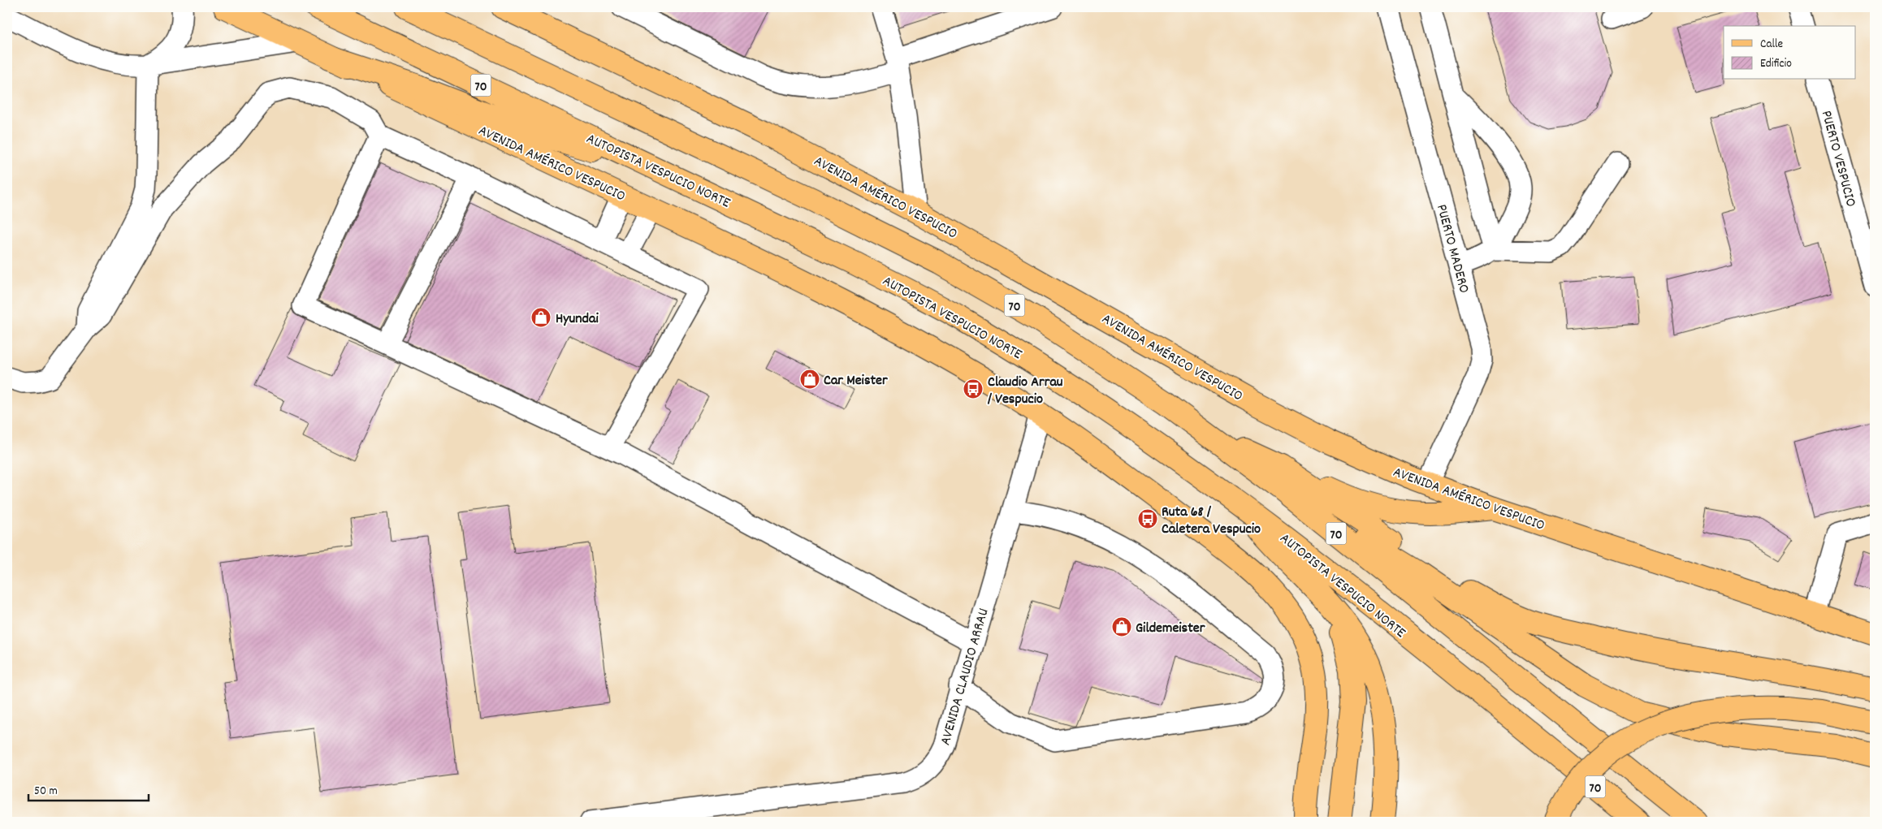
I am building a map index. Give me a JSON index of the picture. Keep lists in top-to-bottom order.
{
  "streets": {
    "main road": ["70", "AVENIDA AMÉRICO VESPUCIO", "AUTOPISTA VESPUCIO NORTE"],
    "street": ["PUERTO VESPUCIO", "PUERTO MADERO", "AVENIDA CLAUDIO ARRAU"]
  },
  "crossings": [
    ["AVENIDA AMÉRICO VESPUCIO", "PUERTO MADERO"],
    ["AVENIDA AMÉRICO VESPUCIO", "AVENIDA CLAUDIO ARRAU"]
  ],
  "places": {
    "shop": ["Hyundai", "Car Meister", "Gildemeister"],
    "bus stop": ["Claudio Arrau / Vespucio", "Ruta 68 / Caletera Vespucio"]
  },
  "legend": ["Calle", "Edificio"],
  "scale_bar": "50 m"
}
